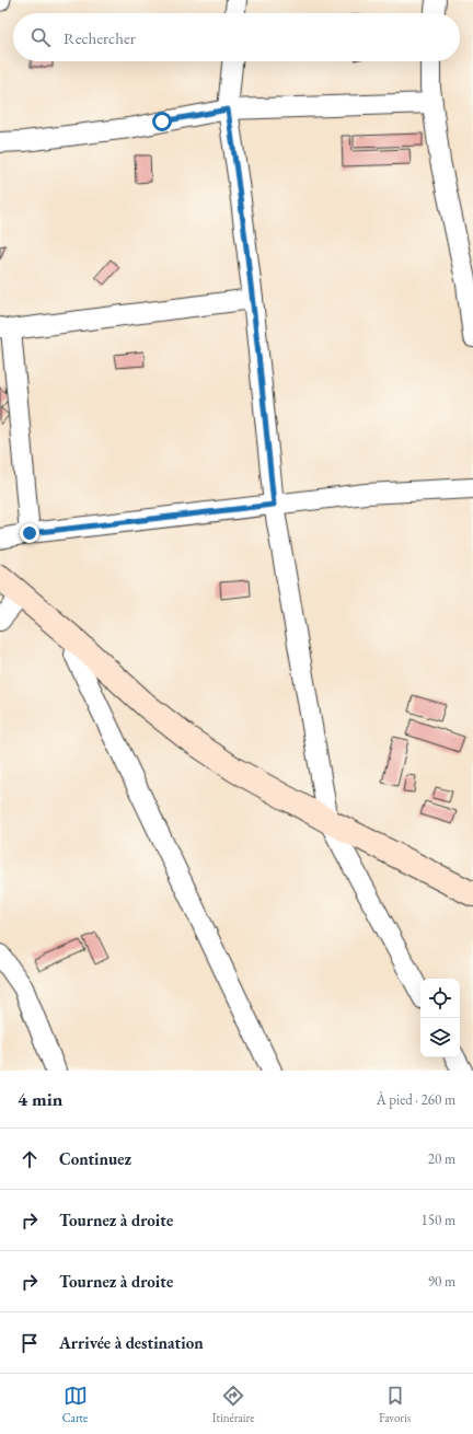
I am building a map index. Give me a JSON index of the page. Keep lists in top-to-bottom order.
{
  "page": {
    "search": "Rechercher",
    "heading": ["4 min", "À pied · 260 m"],
    "list": [
      ["Continuez", "20 m"],
      ["Tournez à droite", "150 m"],
      ["Tournez à droite", "90 m"],
      "Arrivée à destination"
    ],
    "nav": ["Carte", "Itinéraire", "Favoris"]
  }
}
